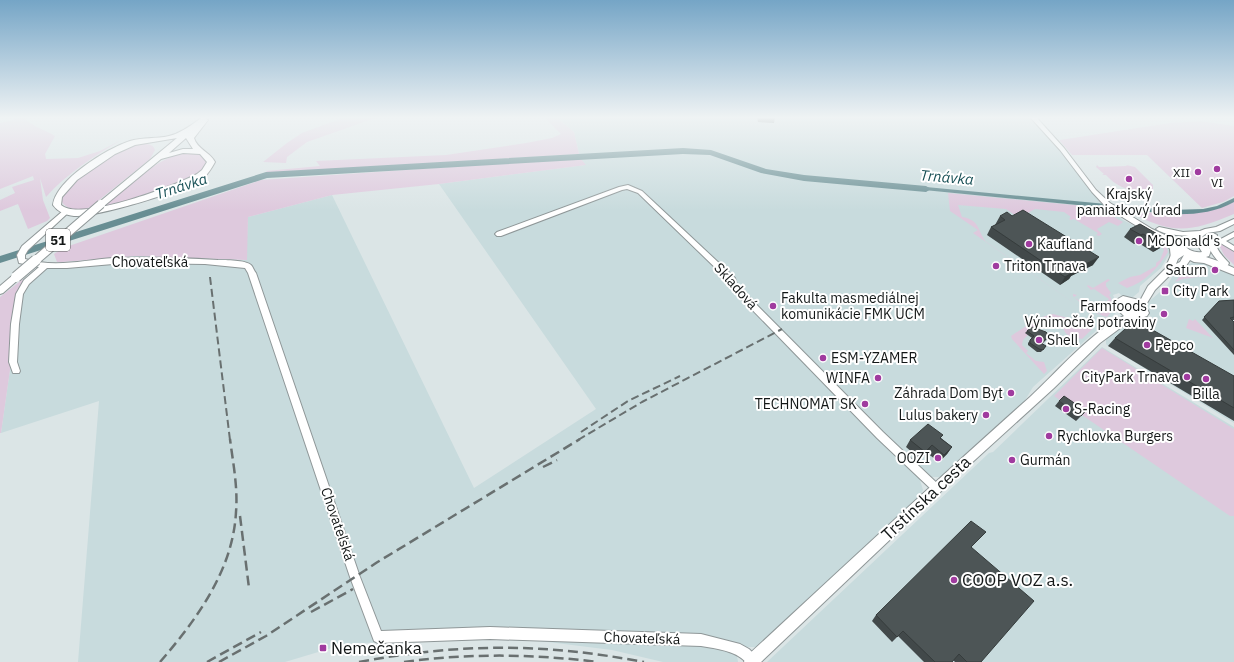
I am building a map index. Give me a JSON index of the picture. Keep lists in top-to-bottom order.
{
  "streets": {
    "main road": ["51", "Trstínska cesta"],
    "street": ["Chovateľská", "Skladová"]
  },
  "crossings": [
    ["Chovateľská", "Trstínska cesta"],
    ["Skladová", "Trstínska cesta"]
  ],
  "water": ["Trnávka"],
  "places": {
    "other": [
      "VI",
      "XII",
      "Krajský pamiatkový úrad",
      "McDonald's",
      "Kaufland",
      "Triton Trnava",
      "Saturn",
      "Fakulta masmediálnej komunikácie FMK UCM",
      "Farmfoods - Výnimočné potraviny",
      "Shell",
      "Pepco",
      "ESM-YZAMER",
      "CityPark Trnava",
      "WINFA",
      "Billa",
      "Záhrada Dom Byt",
      "TECHNOMAT SK",
      "S-Racing",
      "Lulus bakery",
      "Rychlovka Burgers",
      "OOZI",
      "Gurmán",
      "COOP VOZ a.s."
    ],
    "transit": ["City Park", "Nemečanka"]
  }
}
